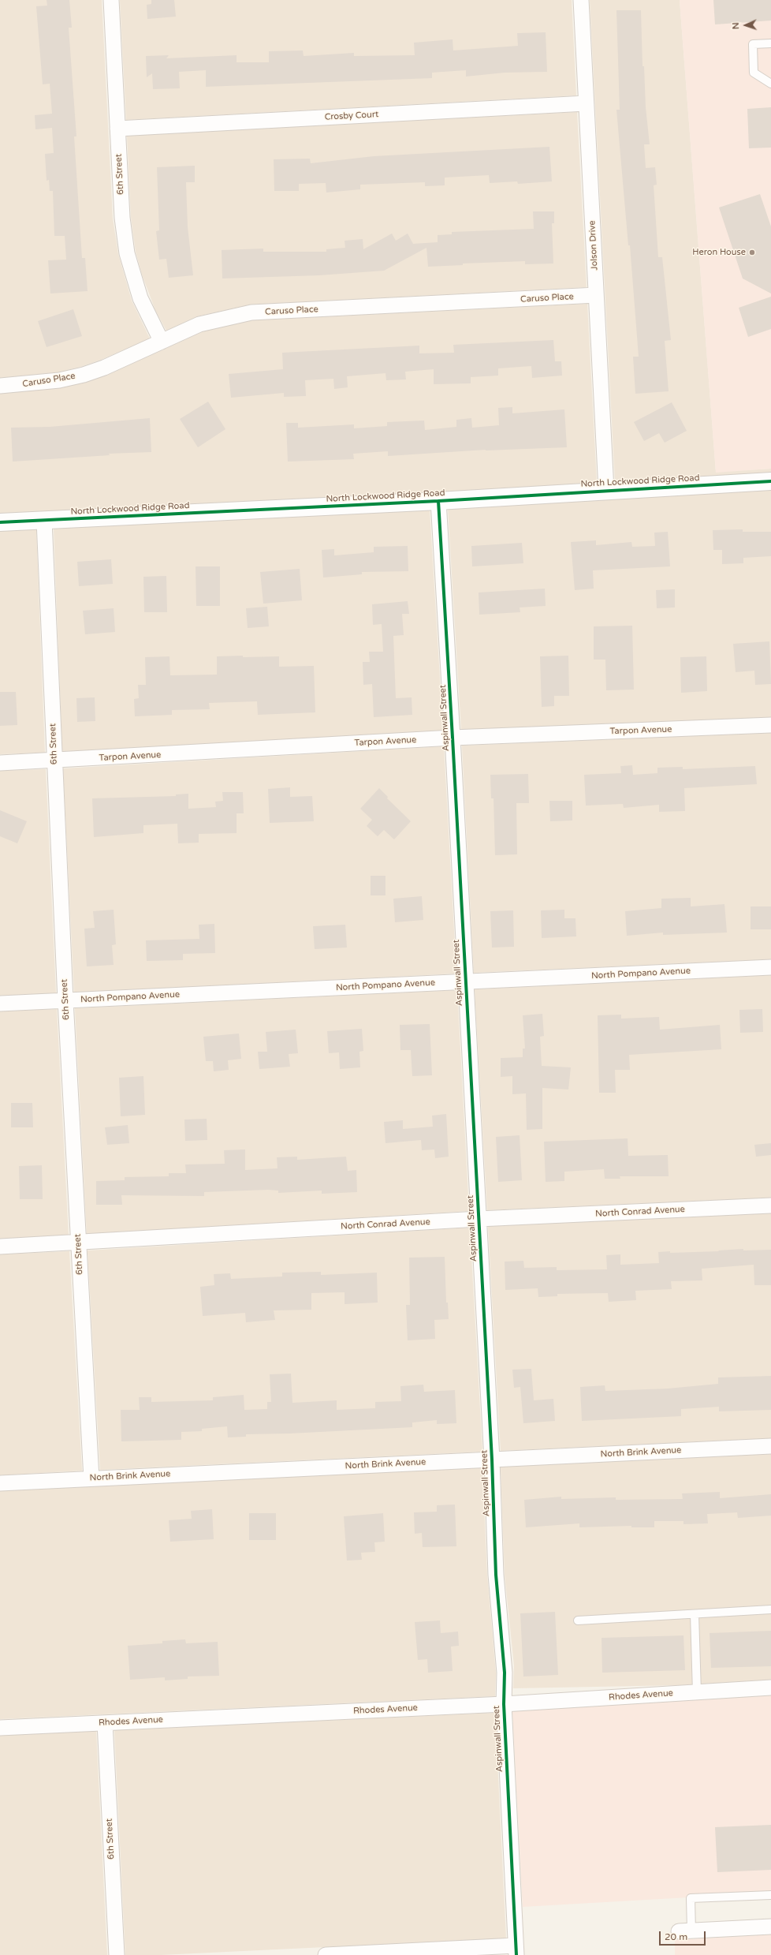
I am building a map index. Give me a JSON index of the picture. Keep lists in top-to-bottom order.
{
  "streets": {
    "street": [
      "Crosby Court",
      "6th Street",
      "Jolson Drive",
      "Caruso Place",
      "North Lockwood Ridge Road",
      "Aspinwall Street",
      "Tarpon Avenue",
      "North Pompano Avenue",
      "North Conrad Avenue",
      "North Brink Avenue",
      "Rhodes Avenue"
    ]
  },
  "crossings": [
    ["Crosby Court", "6th Street"],
    ["Crosby Court", "Jolson Drive"],
    ["6th Street", "Caruso Place"],
    ["6th Street", "North Lockwood Ridge Road"],
    ["6th Street", "Tarpon Avenue"],
    ["6th Street", "North Pompano Avenue"],
    ["6th Street", "North Conrad Avenue"],
    ["6th Street", "North Brink Avenue"],
    ["6th Street", "Rhodes Avenue"],
    ["Jolson Drive", "Caruso Place"],
    ["Jolson Drive", "North Lockwood Ridge Road"],
    ["North Lockwood Ridge Road", "Aspinwall Street"],
    ["Aspinwall Street", "Tarpon Avenue"],
    ["Aspinwall Street", "North Pompano Avenue"],
    ["Aspinwall Street", "North Conrad Avenue"],
    ["Aspinwall Street", "North Brink Avenue"],
    ["Aspinwall Street", "Rhodes Avenue"]
  ],
  "places": ["Heron House"],
  "scale_bar": "20 m",
  "north": "left"
}
